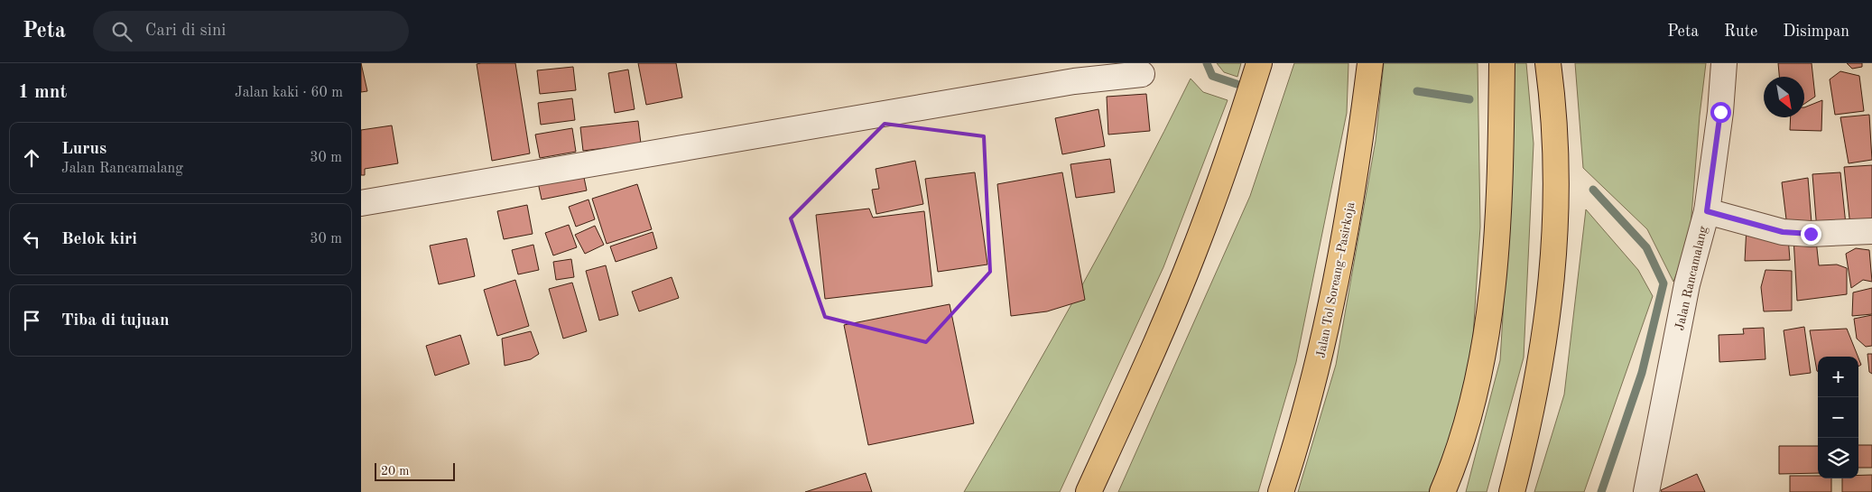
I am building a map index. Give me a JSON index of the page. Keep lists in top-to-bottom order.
{
  "streets": {
    "highway": ["Jalan Tol Soreang–Pasirkoja"],
    "street": ["Jalan Rancamalang"]
  },
  "scale_bar": "20 m",
  "north": "bottom right",
  "page": {
    "header": "Peta",
    "search": "Cari di sini",
    "nav": ["Peta", "Rute", "Disimpan"],
    "heading": ["1 mnt", "Jalan kaki · 60 m"],
    "list": [
      ["Lurus", "Jalan Rancamalang", "30 m"],
      ["Belok kiri", "30 m"],
      "Tiba di tujuan"
    ],
    "map_buttons": ["+", "−"],
    "scale": "20 m"
  }
}
